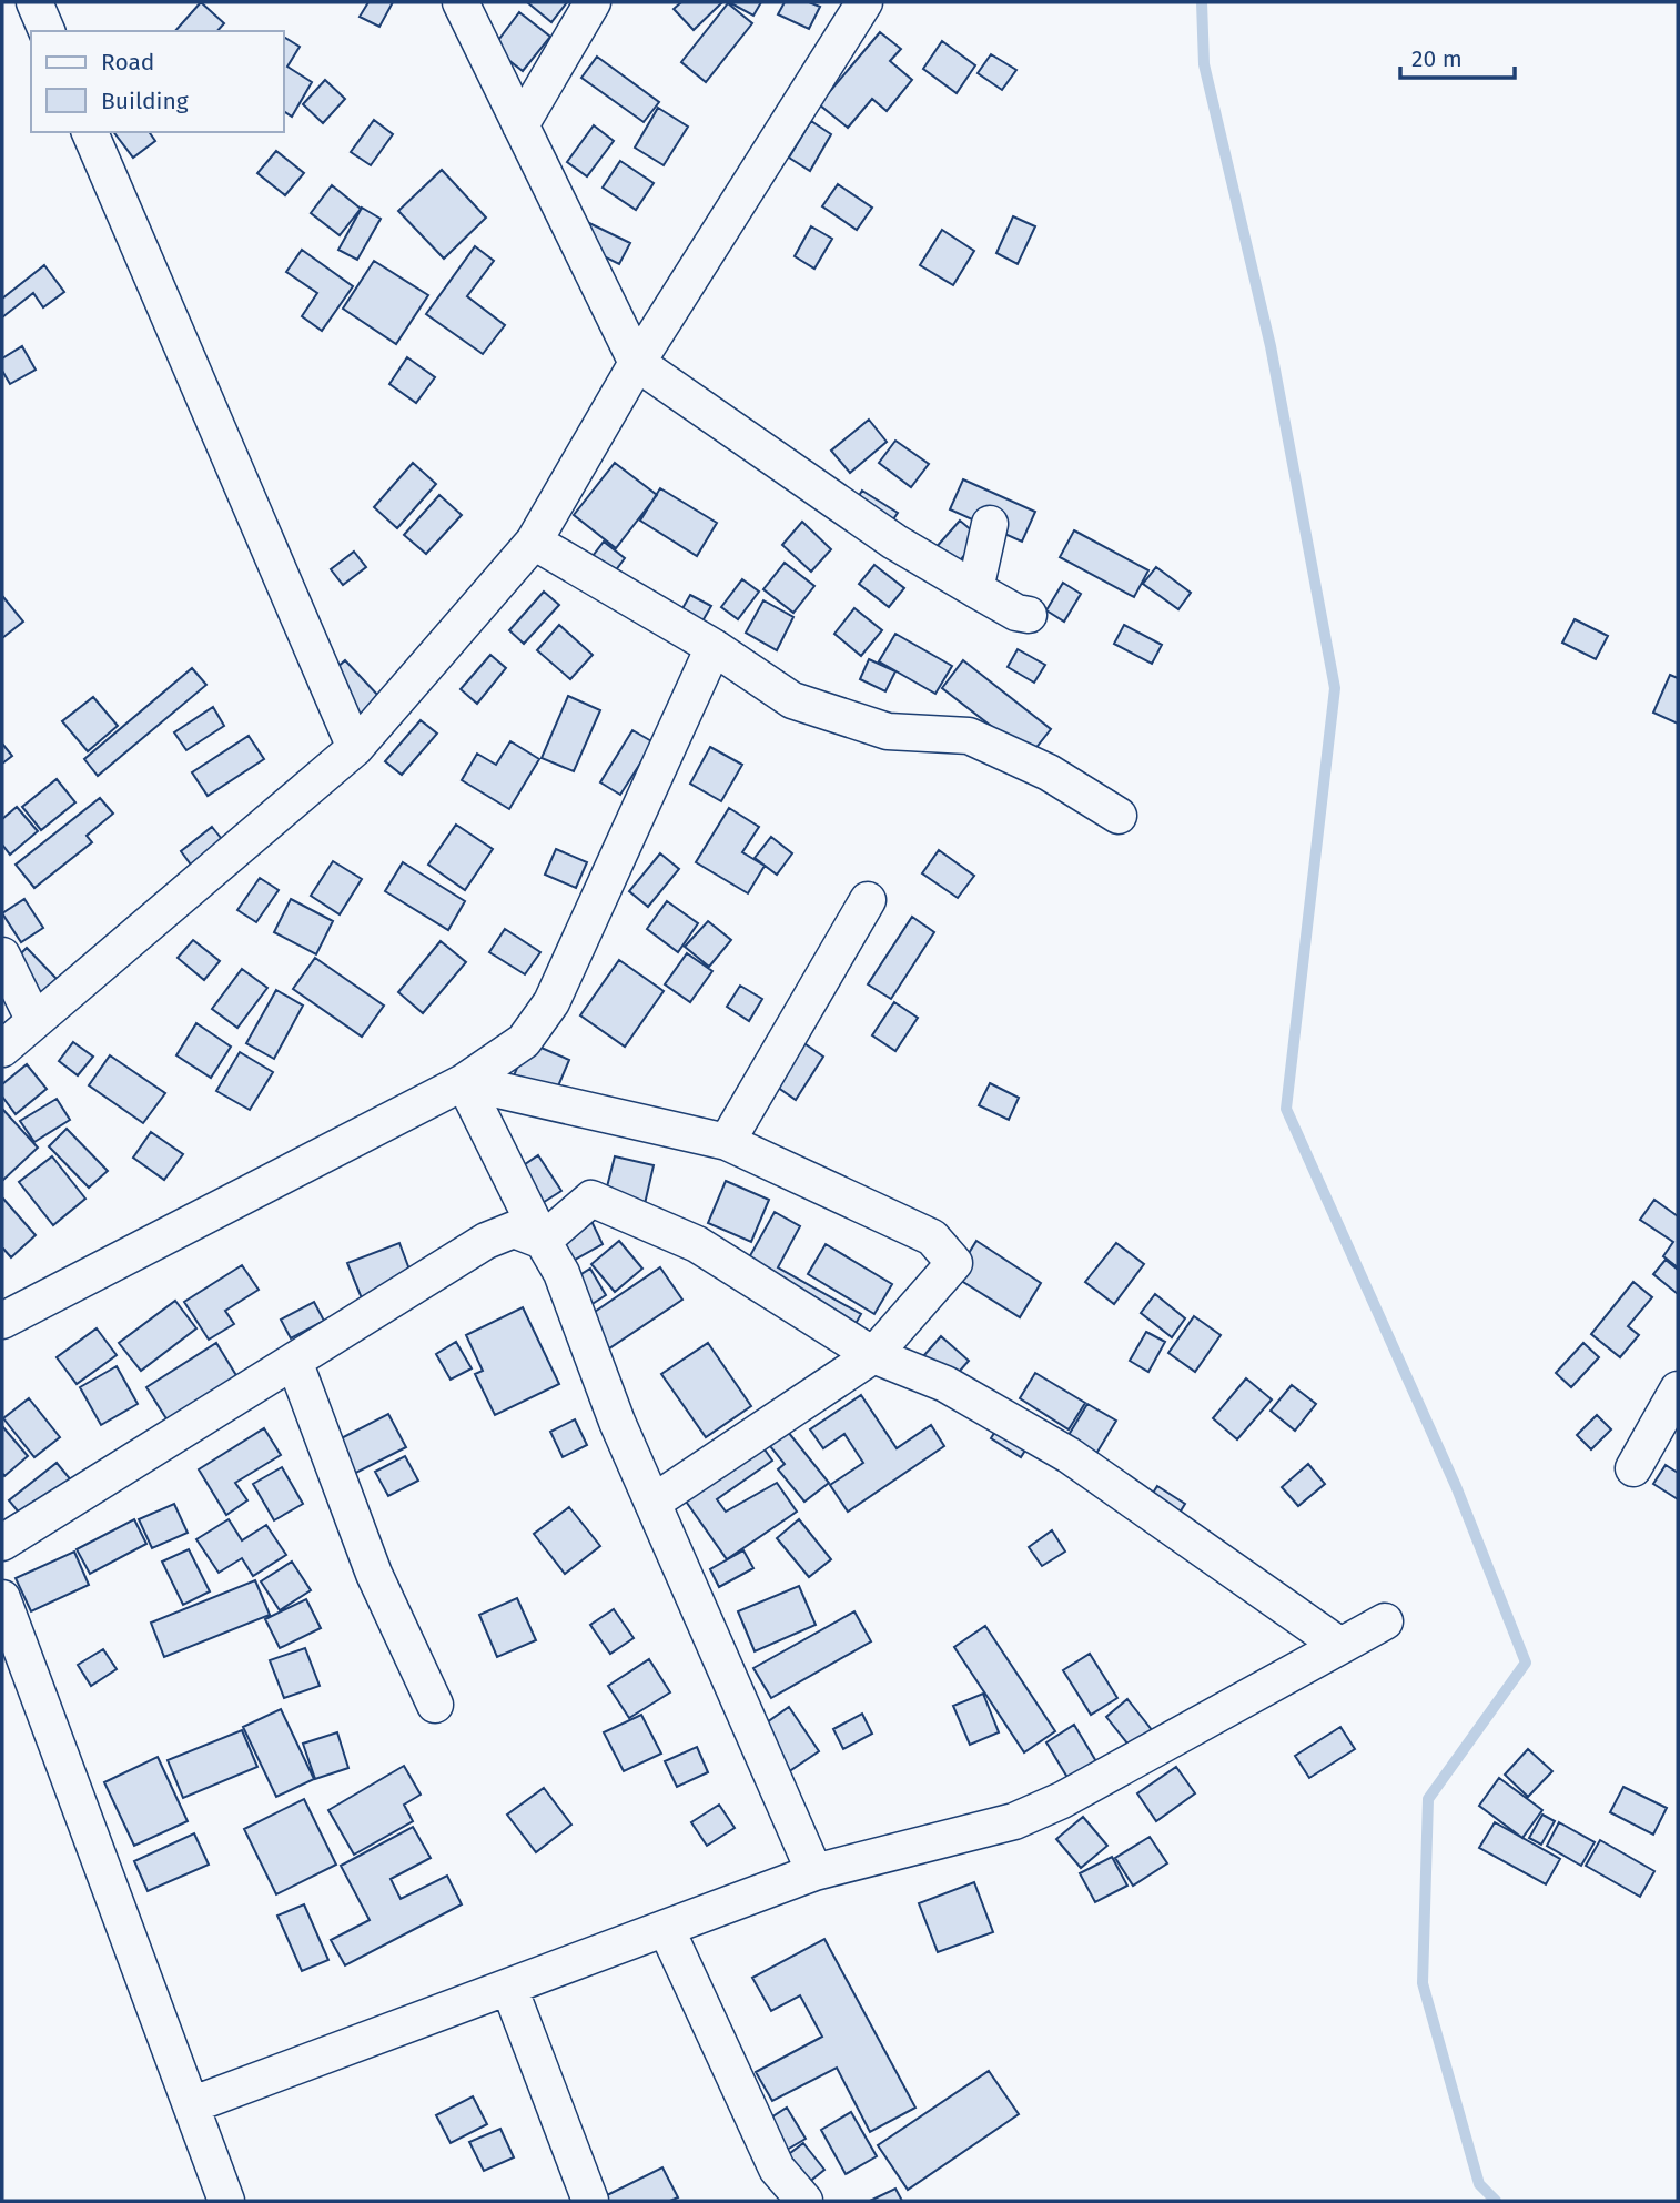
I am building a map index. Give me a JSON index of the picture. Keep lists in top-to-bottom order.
{
  "legend": ["Road", "Building"],
  "scale_bar": "20 m"
}
